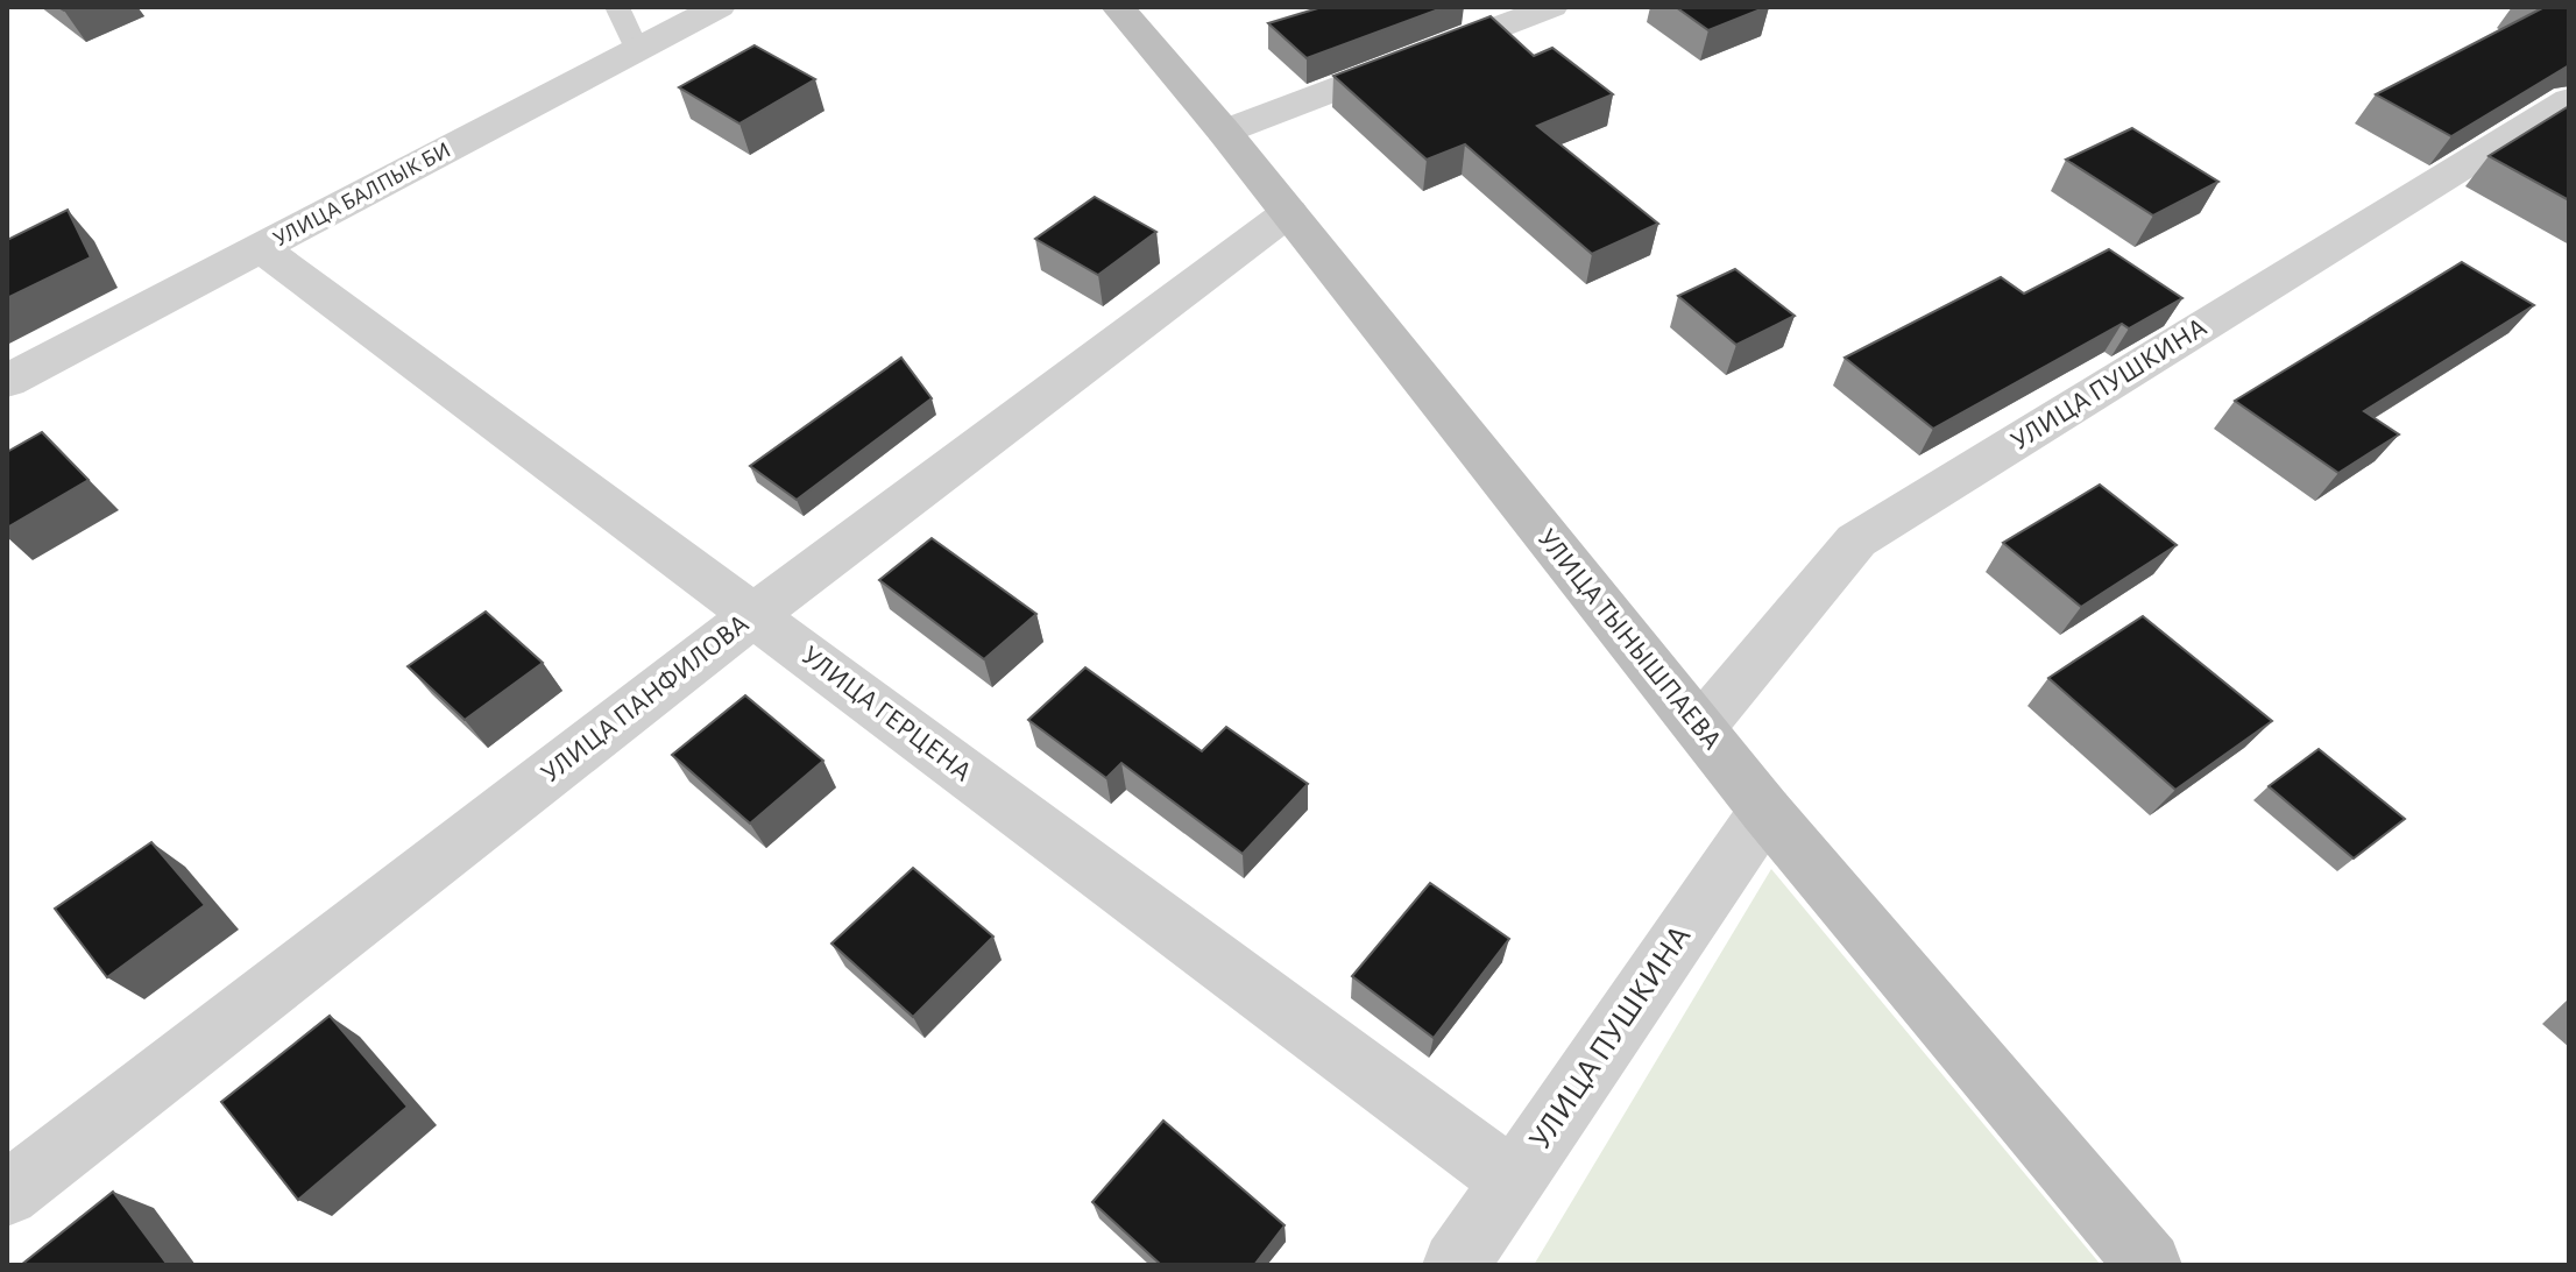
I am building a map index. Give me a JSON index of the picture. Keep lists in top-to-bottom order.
{
  "streets": {
    "street": [
      "УЛИЦА БАЛПЫК БИ",
      "УЛИЦА ПУШКИНА",
      "УЛИЦА ТЫНЫШПАЕВА",
      "УЛИЦА ПАНФИЛОВА",
      "УЛИЦА ГЕРЦЕНА"
    ]
  },
  "crossings": [
    ["УЛИЦА БАЛПЫК БИ", "УЛИЦА ГЕРЦЕНА"],
    ["УЛИЦА ПУШКИНА", "УЛИЦА ТЫНЫШПАЕВА"],
    ["УЛИЦА ПУШКИНА", "УЛИЦА ГЕРЦЕНА"],
    ["УЛИЦА ТЫНЫШПАЕВА", "УЛИЦА ПАНФИЛОВА"],
    ["УЛИЦА ПАНФИЛОВА", "УЛИЦА ГЕРЦЕНА"]
  ]
}
